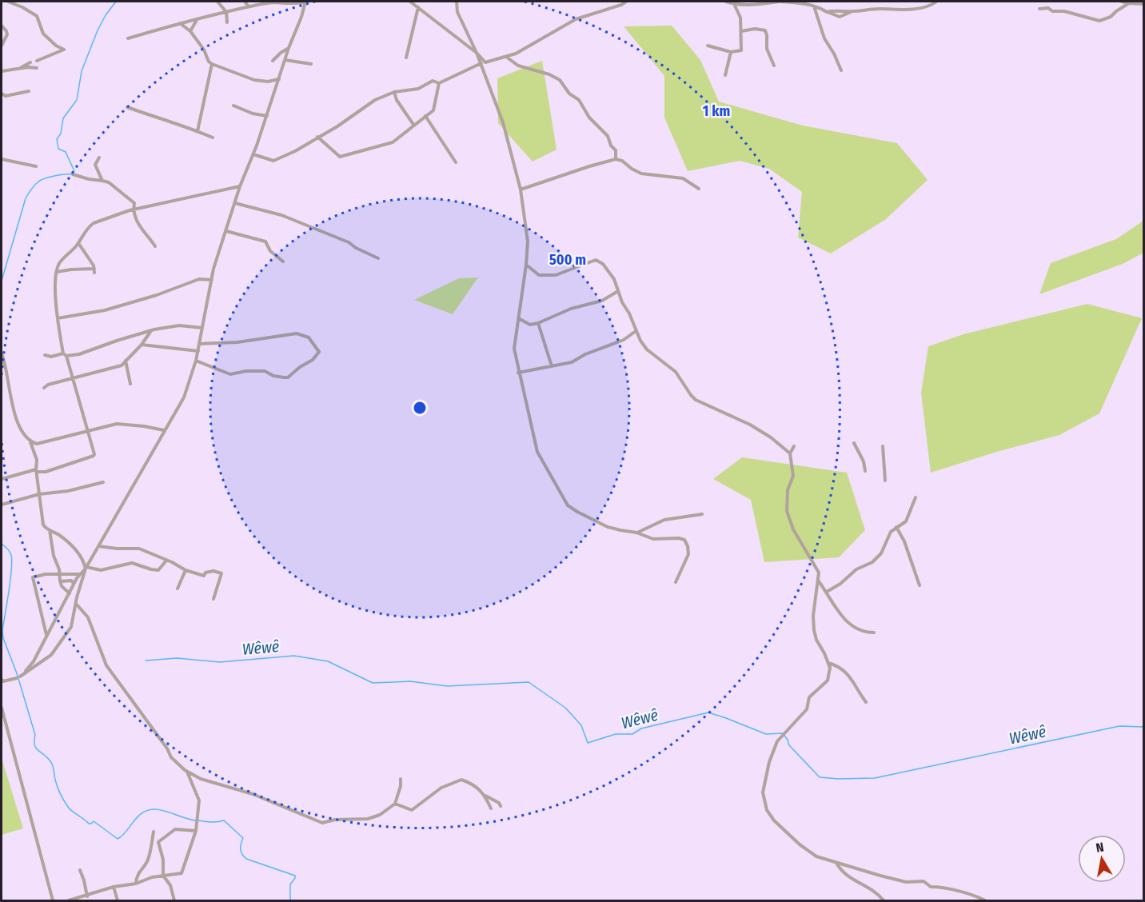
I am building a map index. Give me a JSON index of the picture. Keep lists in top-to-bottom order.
{
  "water": ["Wêwê"],
  "north": "top",
  "rings": ["1 km", "500 m"]
}
